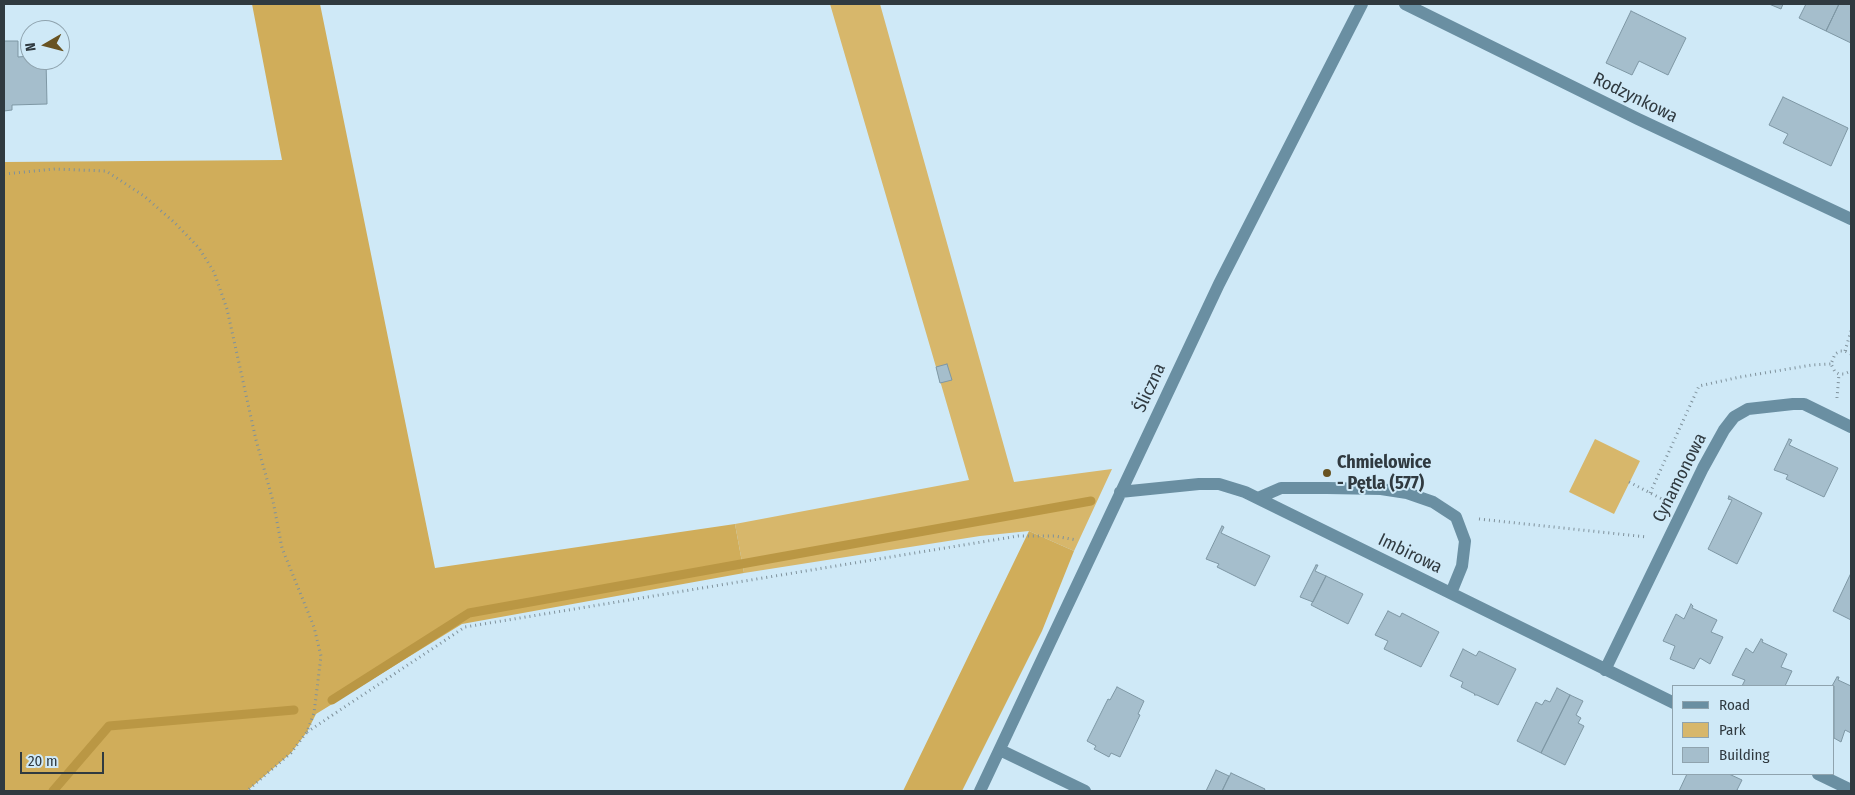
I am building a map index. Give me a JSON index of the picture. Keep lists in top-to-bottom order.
{
  "streets": {
    "street": [
      "Rodzynkowa",
      "Śliczna",
      "Cynamonowa",
      "Imbirowa"
    ]
  },
  "crossings": [
    ["Śliczna", "Imbirowa"],
    ["Cynamonowa", "Imbirowa"]
  ],
  "places": ["Chmielowice - Pętla (577)"],
  "legend": ["Road", "Park", "Building"],
  "scale_bar": "20 m",
  "north": "left"
}
